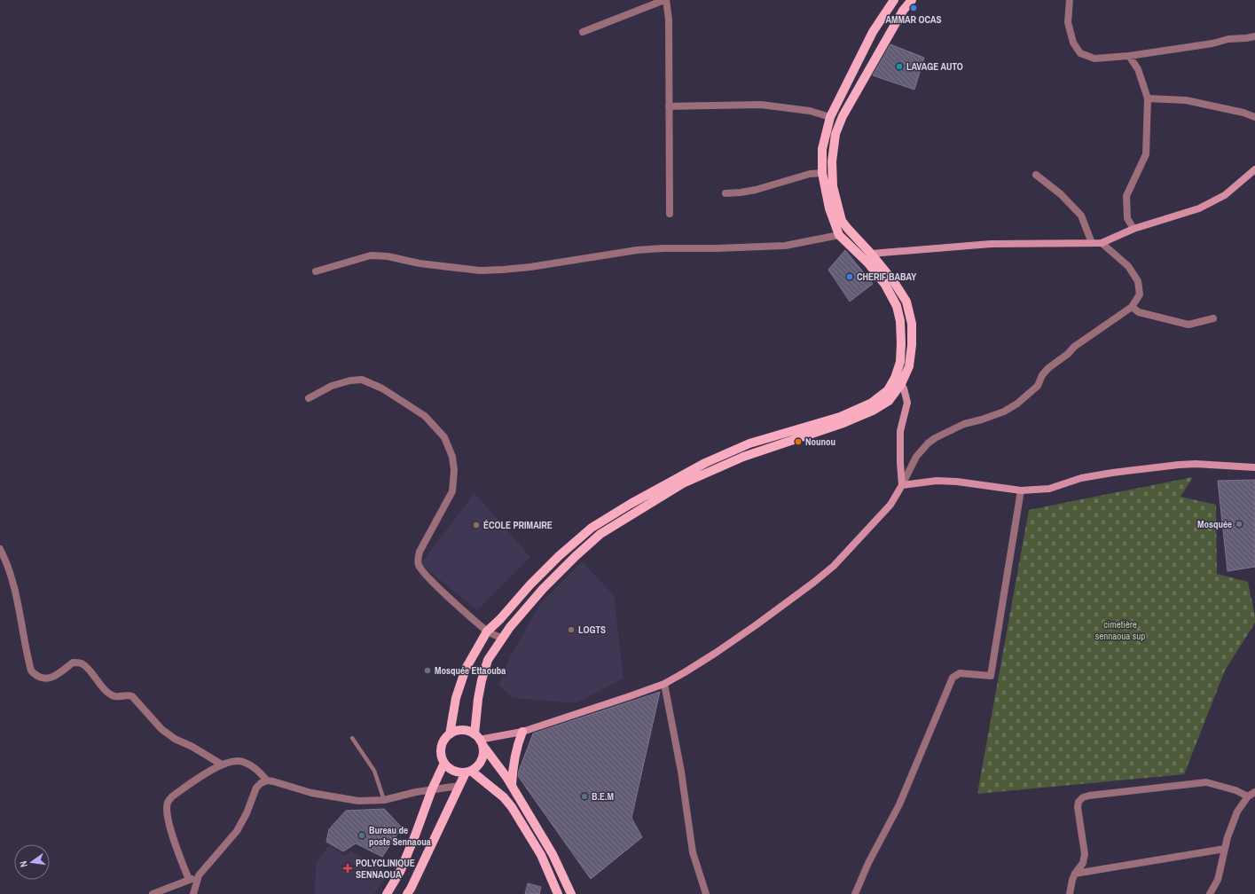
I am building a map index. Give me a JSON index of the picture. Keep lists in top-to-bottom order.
{
  "parks": ["cimetière sennaoua sup"],
  "places": {
    "other": [
      "AMMAR OCAS",
      "LAVAGE AUTO",
      "CHERIF BABAY",
      "Nounou",
      "Mosquée",
      "ÉCOLE PRIMAIRE",
      "LOGTS",
      "Mosquée Ettaouba",
      "B.E.M",
      "Bureau de poste Sennaoua"
    ],
    "health": ["POLYCLINIQUE SENNAOUA"]
  },
  "north": "left"
}
